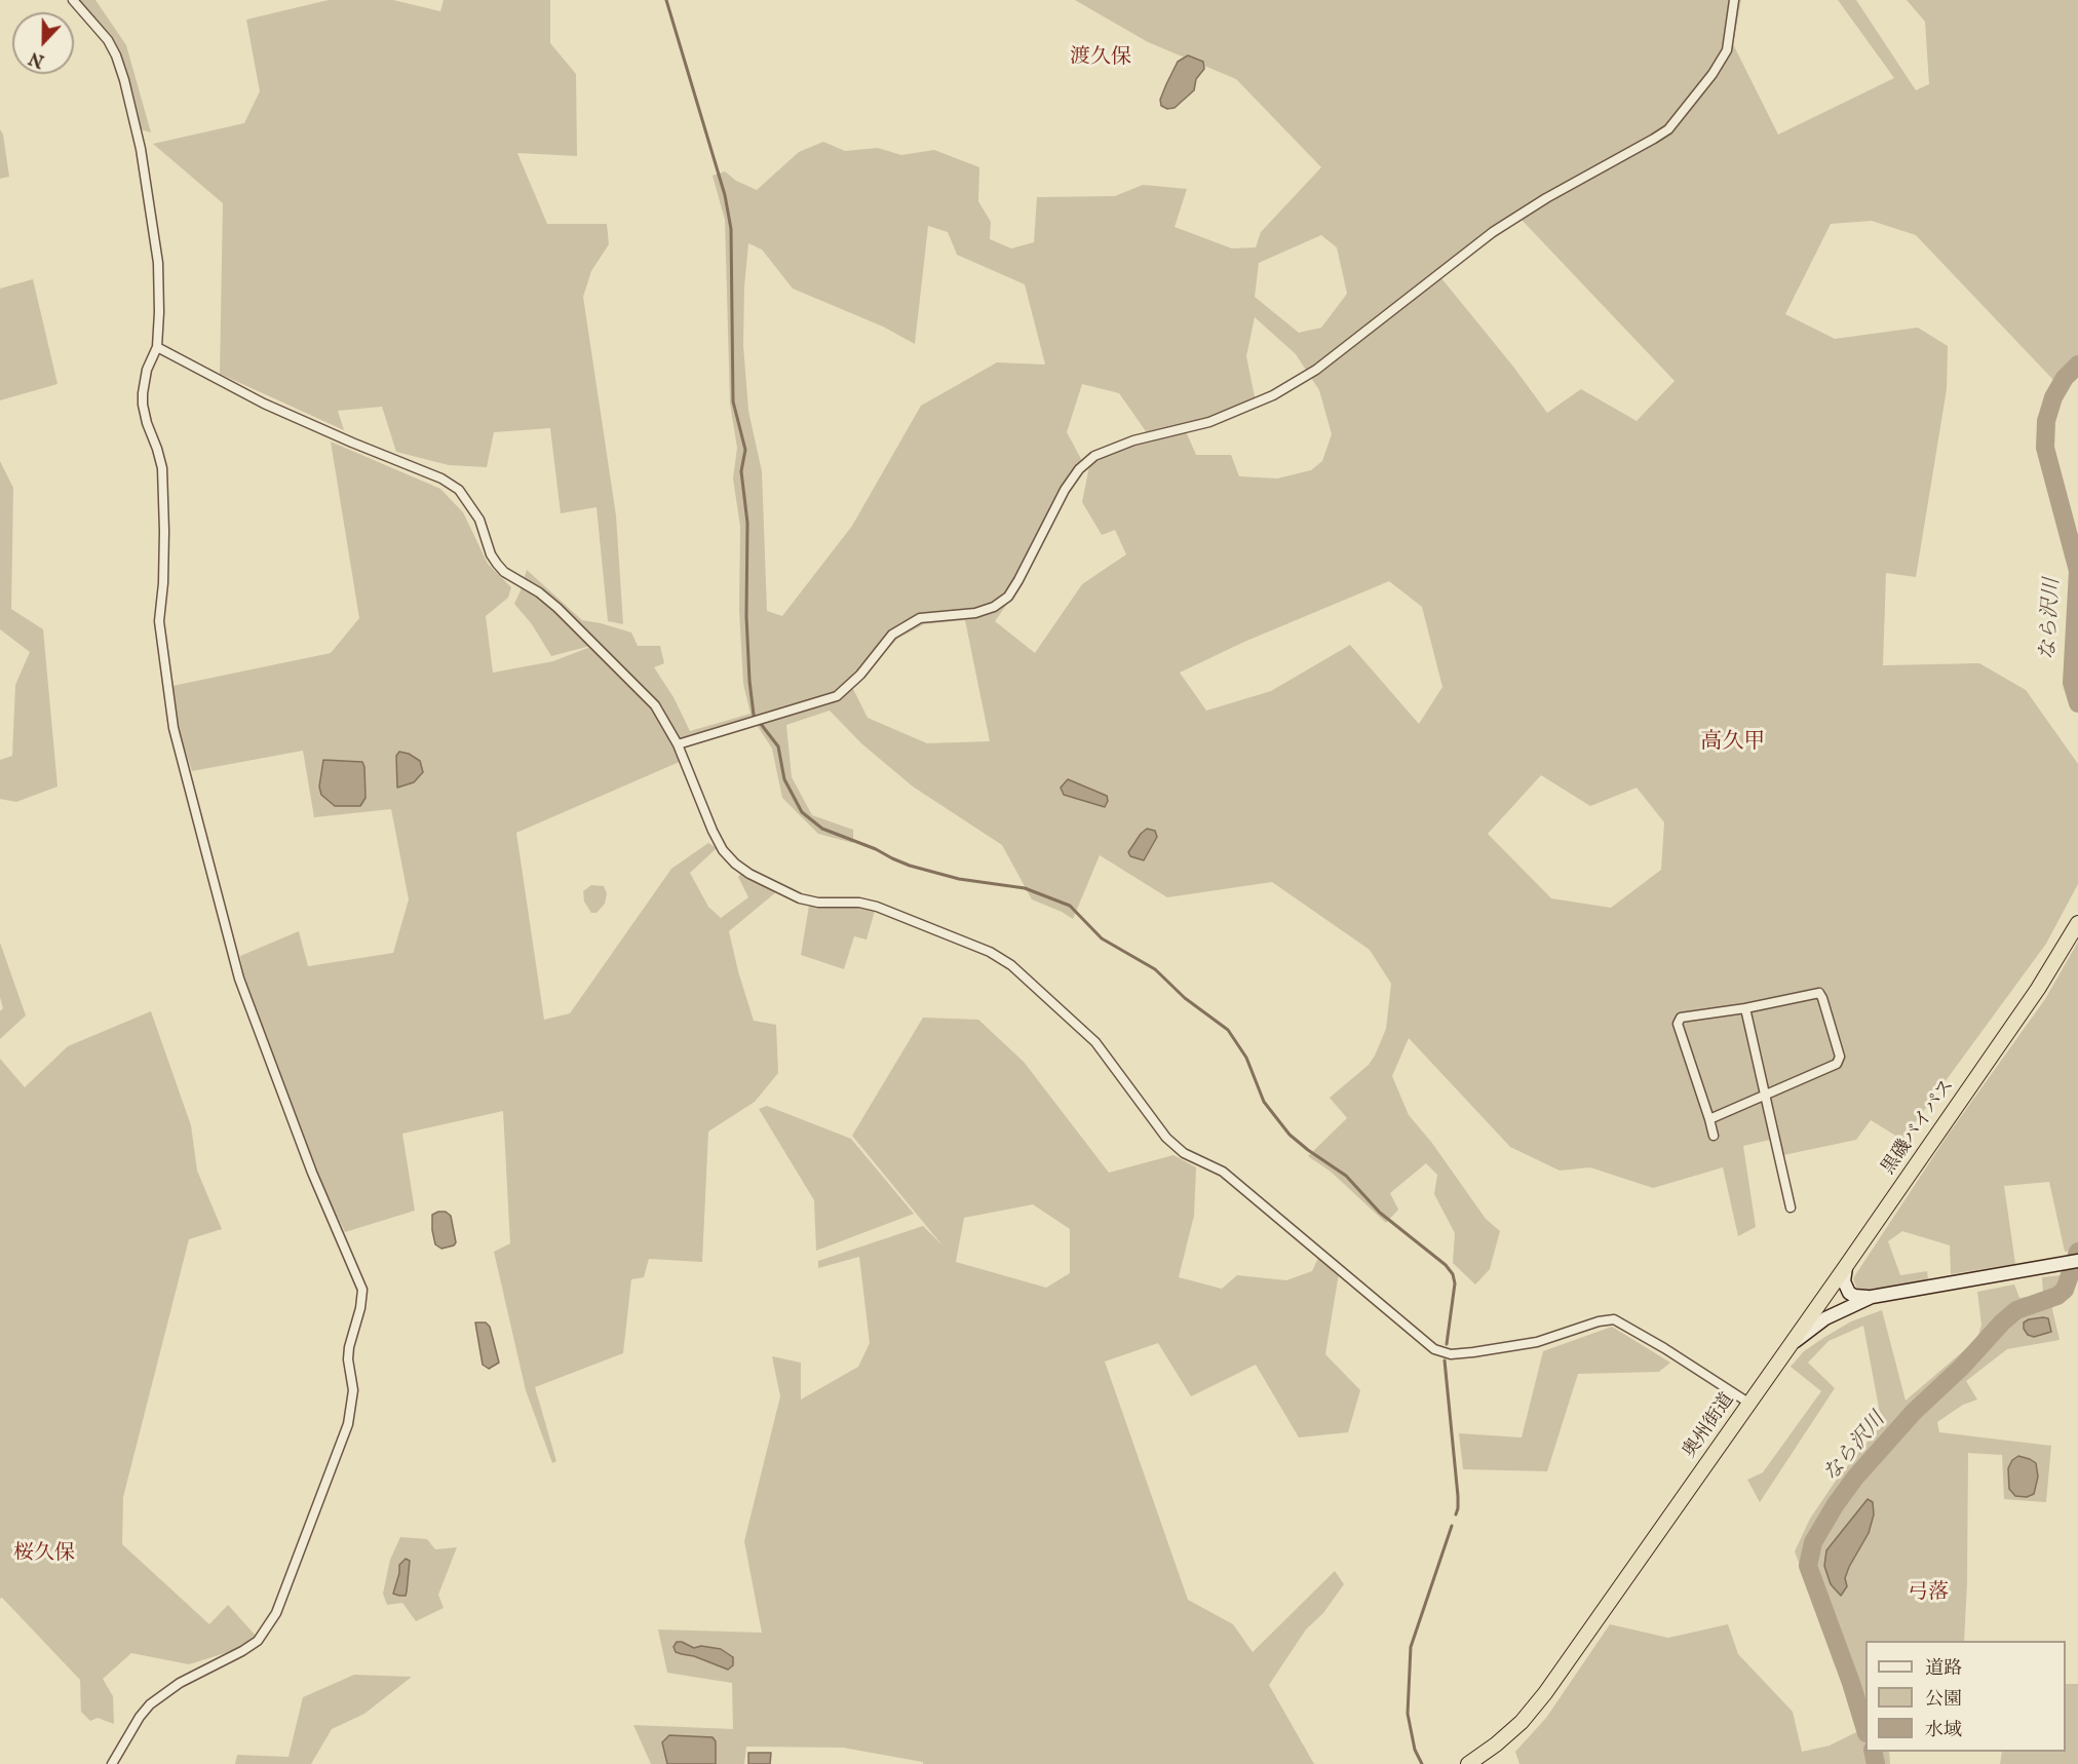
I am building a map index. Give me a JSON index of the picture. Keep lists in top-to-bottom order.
{
  "streets": {
    "highway": ["黒磯バイパス", "奥州街道"]
  },
  "crossings": [
    ["黒磯バイパス", "奥州街道"]
  ],
  "districts": [
    "渡久保",
    "高久甲",
    "桜久保",
    "弓落"
  ],
  "water": ["なら沢川"],
  "legend": ["道路", "公園", "水域"],
  "north": "bottom"
}
